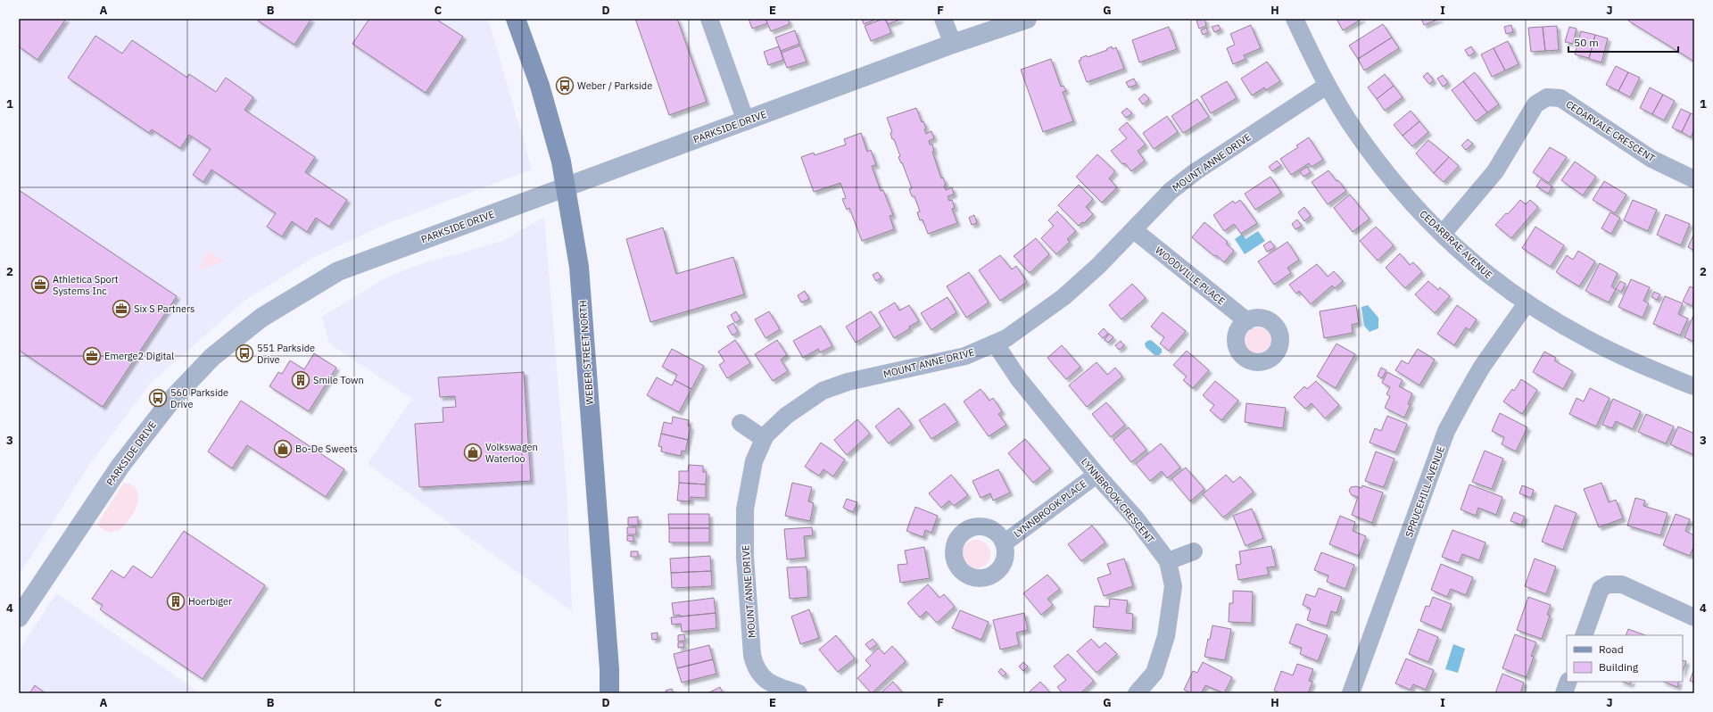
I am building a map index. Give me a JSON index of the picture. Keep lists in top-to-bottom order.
{
  "streets": {
    "main road": ["WEBER STREET NORTH"],
    "street": [
      "PARKSIDE DRIVE",
      "CEDARVALE CRESCENT",
      "MOUNT ANNE DRIVE",
      "CEDARBRAE AVENUE",
      "WOODVILLE PLACE",
      "SPRUCEHILL AVENUE",
      "LYNNBROOK CRESCENT",
      "LYNNBROOK PLACE"
    ]
  },
  "crossings": [
    ["PARKSIDE DRIVE", "WEBER STREET NORTH"],
    ["CEDARVALE CRESCENT", "CEDARBRAE AVENUE"],
    ["MOUNT ANNE DRIVE", "CEDARBRAE AVENUE"],
    ["MOUNT ANNE DRIVE", "WOODVILLE PLACE"],
    ["MOUNT ANNE DRIVE", "LYNNBROOK CRESCENT"],
    ["CEDARBRAE AVENUE", "SPRUCEHILL AVENUE"],
    ["LYNNBROOK CRESCENT", "LYNNBROOK PLACE"]
  ],
  "places": {
    "bus stop": ["Weber / Parkside", "551 Parkside Drive", "560 Parkside Drive"],
    "office": ["Athletica Sport Systems Inc", "Six S Partners", "Emerge2 Digital"],
    "building": ["Smile Town", "Hoerbiger"],
    "shop": ["Bo-De Sweets", "Volkswagen Waterloo"]
  },
  "legend": ["Road", "Building"],
  "scale_bar": "50 m",
  "grid": {
    "columns": [
      "A",
      "B",
      "C",
      "D",
      "E",
      "F",
      "G",
      "H",
      "I",
      "J"
    ],
    "rows": [
      "1",
      "2",
      "3",
      "4"
    ]
  }
}
